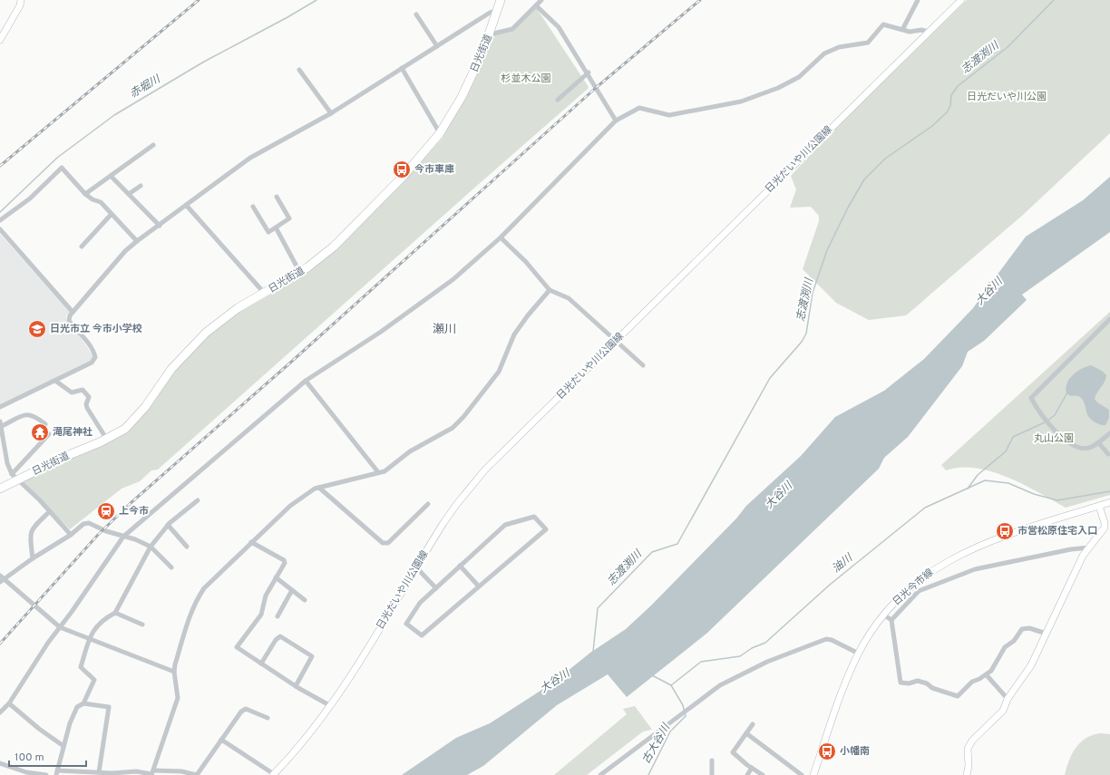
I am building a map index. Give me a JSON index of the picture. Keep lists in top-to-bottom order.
{
  "streets": {
    "highway": ["日光街道"],
    "main road": ["日光だいや川公園線", "日光今市線"]
  },
  "districts": ["瀬川"],
  "water": [
    "志渡渕川",
    "赤堀川",
    "大谷川",
    "油川",
    "古大谷川"
  ],
  "parks": ["杉並木公園", "日光だいや川公園", "丸山公園"],
  "places": {
    "bus stop": ["今市車庫", "市営松原住宅入口", "小幡南"],
    "school or university": ["日光市立 今市小学校"],
    "temple": ["滝尾神社"],
    "station": ["上今市"]
  },
  "scale_bar": "100 m"
}
